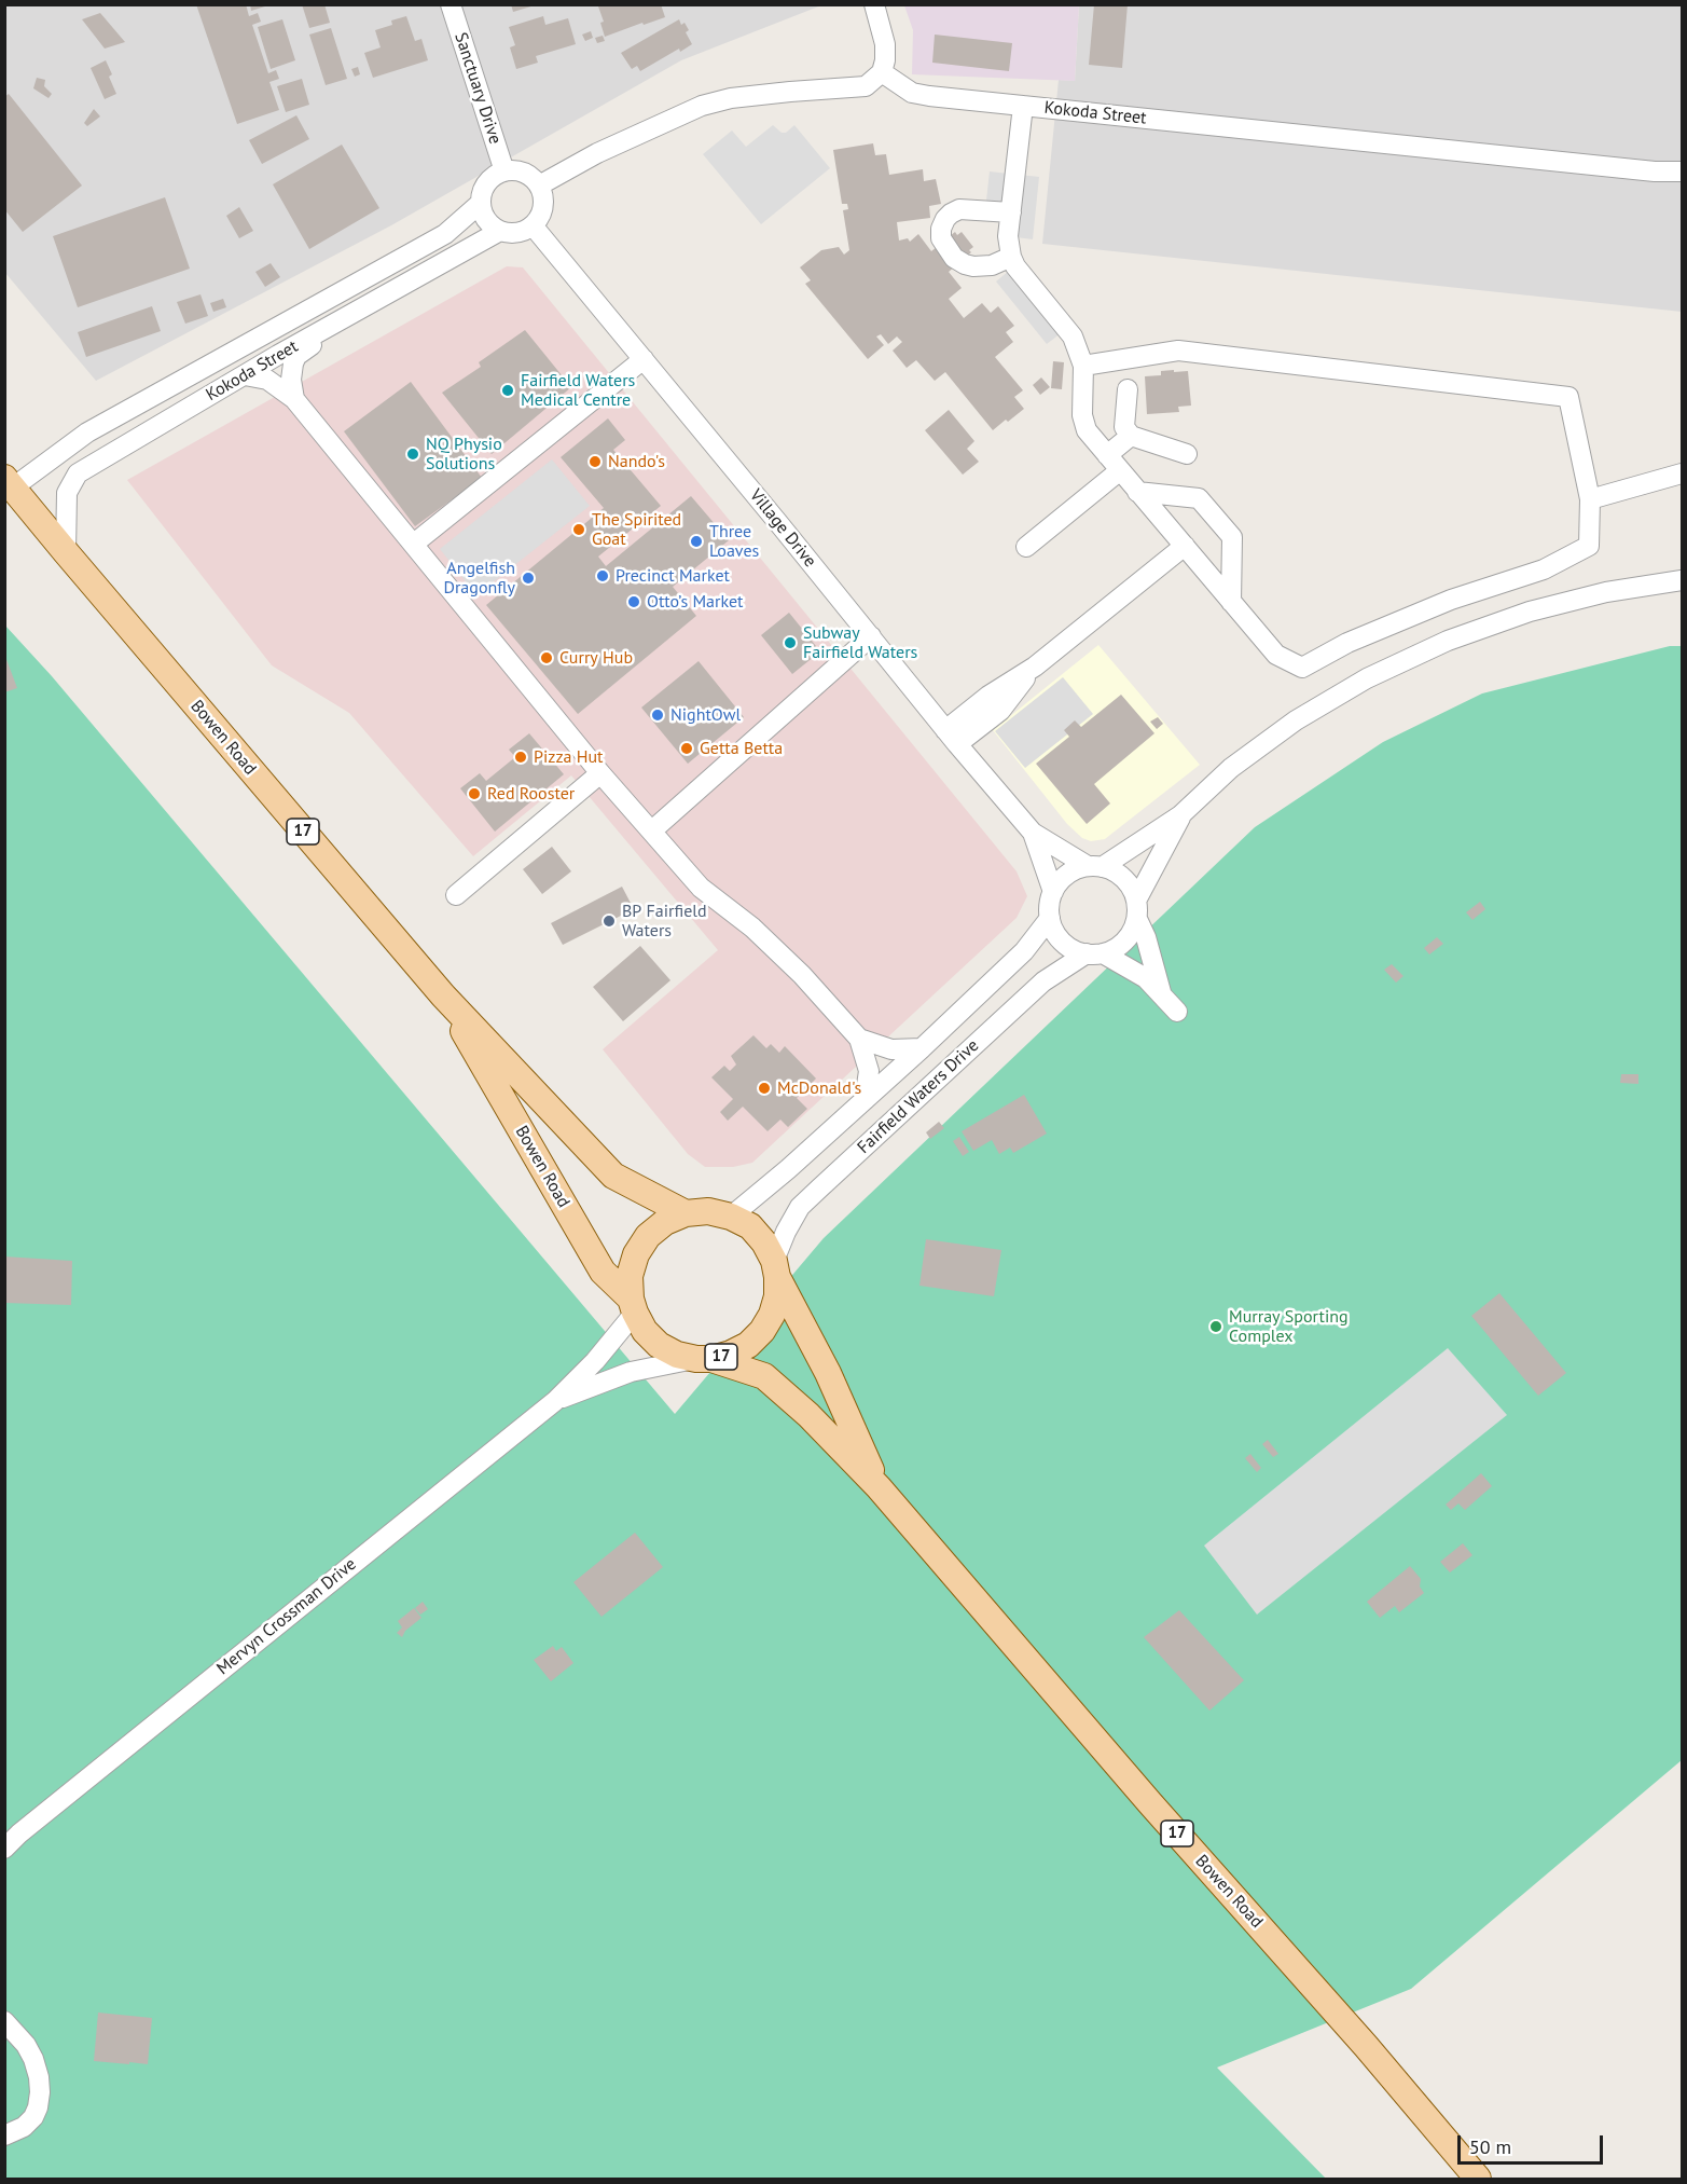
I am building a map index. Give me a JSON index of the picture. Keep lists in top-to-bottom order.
{
  "streets": {
    "main road": ["Bowen Road", "17"],
    "street": [
      "Sanctuary Drive",
      "Kokoda Street",
      "Village Drive",
      "Fairfield Waters Drive",
      "Mervyn Crossman Drive"
    ]
  },
  "crossings": [
    ["Sanctuary Drive", "Kokoda Street"],
    ["Sanctuary Drive", "Village Drive"],
    ["Kokoda Street", "Village Drive"],
    ["Kokoda Street", "Bowen Road"],
    ["Village Drive", "Fairfield Waters Drive"],
    ["Bowen Road", "17"],
    ["Bowen Road", "Fairfield Waters Drive"],
    ["Bowen Road", "Mervyn Crossman Drive"],
    ["17", "Fairfield Waters Drive"],
    ["17", "Mervyn Crossman Drive"],
    ["Fairfield Waters Drive", "Mervyn Crossman Drive"]
  ],
  "places": [
    "Fairfield Waters Medical Centre",
    "NQ Physio Solutions",
    "Nando's",
    "The Spirited Goat",
    "Three Loaves",
    "Precinct Market",
    "Angelfish Dragonfly",
    "Otto’s Market",
    "Subway Fairfield Waters",
    "Curry Hub",
    "NightOwl",
    "Getta Betta",
    "Pizza Hut",
    "Red Rooster",
    "BP Fairfield Waters",
    "McDonald's",
    "Murray Sporting Complex"
  ],
  "scale_bar": "50 m"
}
